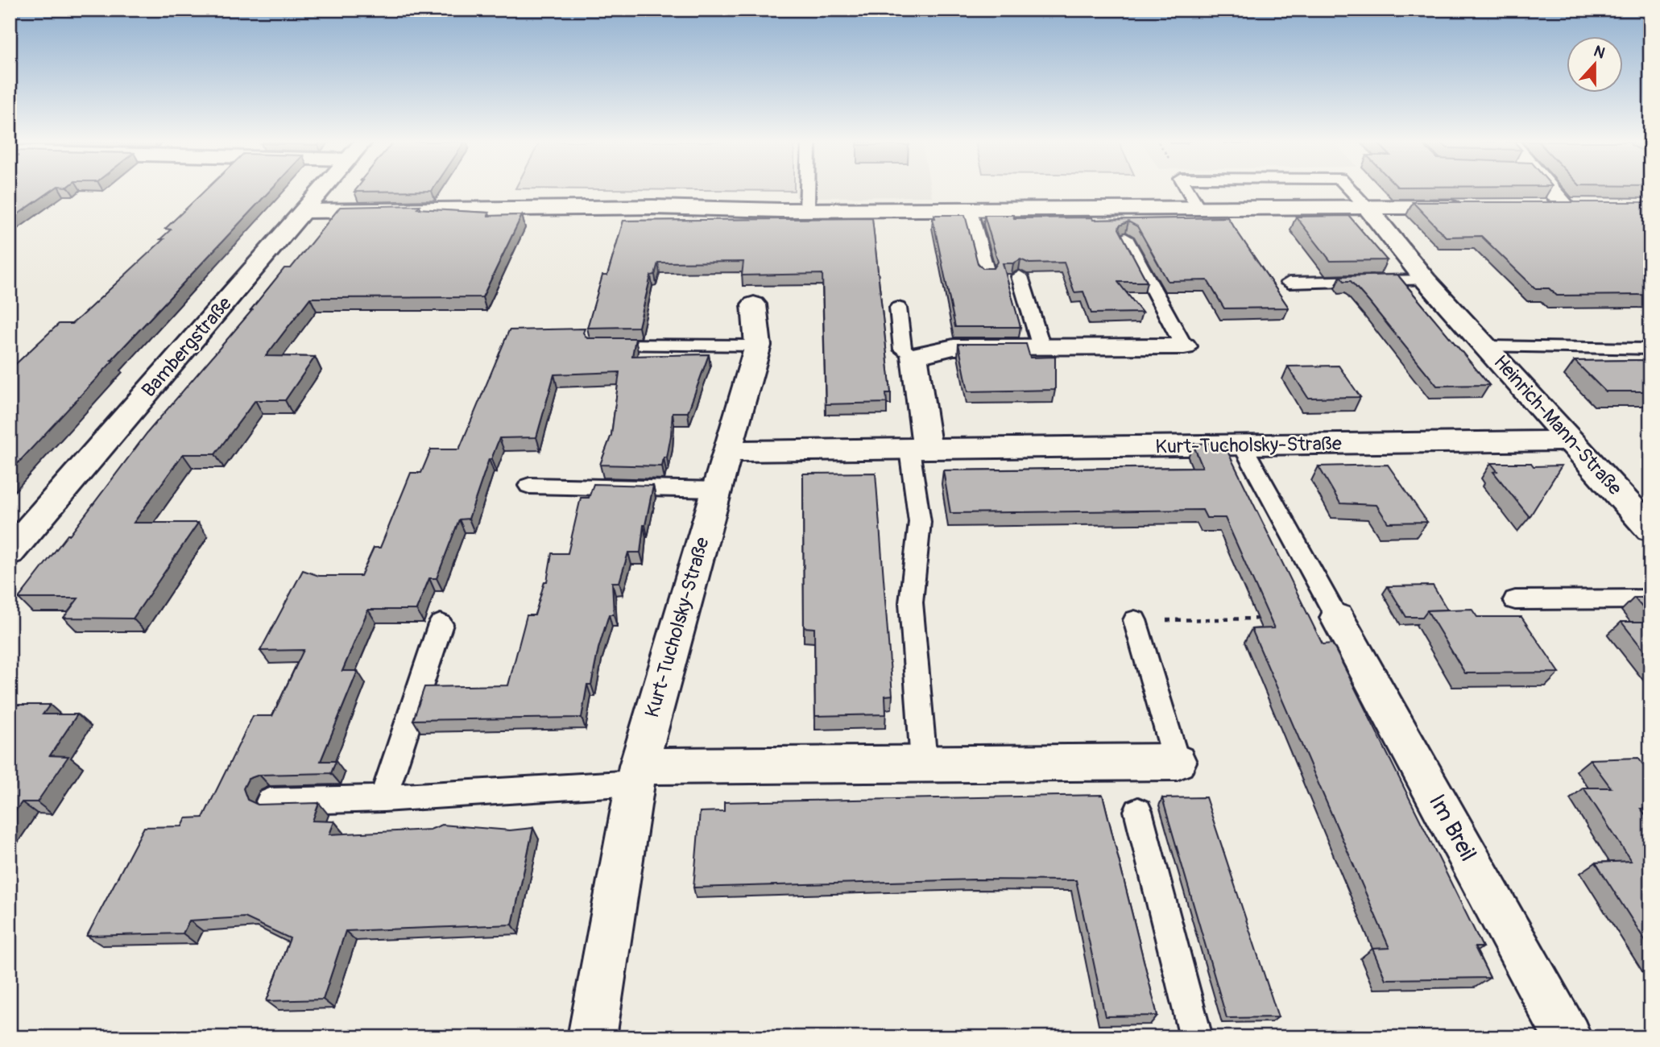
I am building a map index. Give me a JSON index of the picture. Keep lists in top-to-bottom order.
{
  "streets": {
    "street": [
      "Bambergstraße",
      "Heinrich-Mann-Straße",
      "Kurt-Tucholsky-Straße",
      "Im Breil"
    ]
  },
  "crossings": [
    ["Heinrich-Mann-Straße", "Kurt-Tucholsky-Straße"]
  ],
  "north": "top"
}
